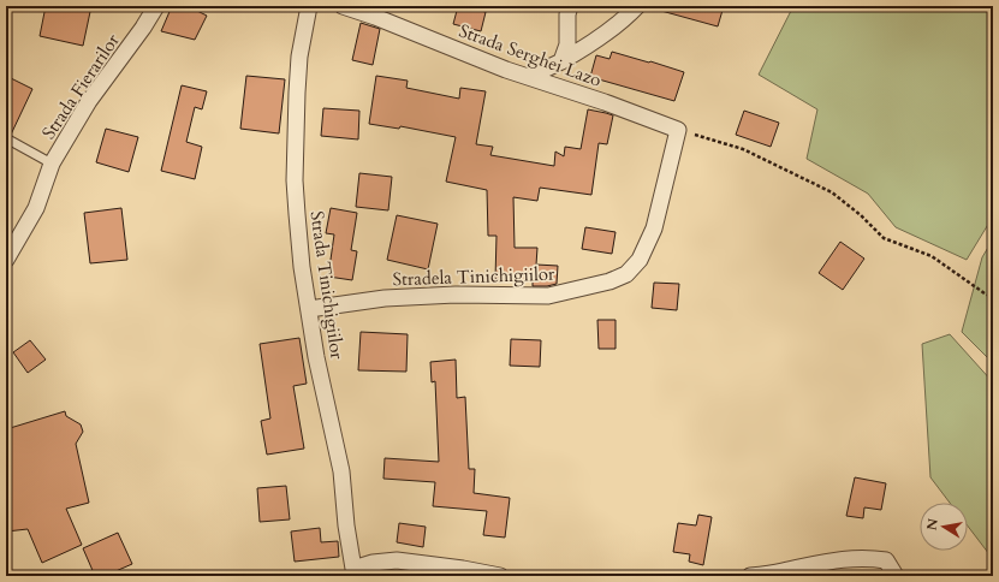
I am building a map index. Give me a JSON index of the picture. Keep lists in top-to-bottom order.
{
  "streets": {
    "street": [
      "Strada Serghei Lazo",
      "Strada Fierarilor",
      "Stradela Tinichigiilor",
      "Strada Tinichigiilor"
    ]
  },
  "crossings": [
    ["Strada Serghei Lazo", "Stradela Tinichigiilor"],
    ["Stradela Tinichigiilor", "Strada Tinichigiilor"]
  ],
  "north": "left"
}
